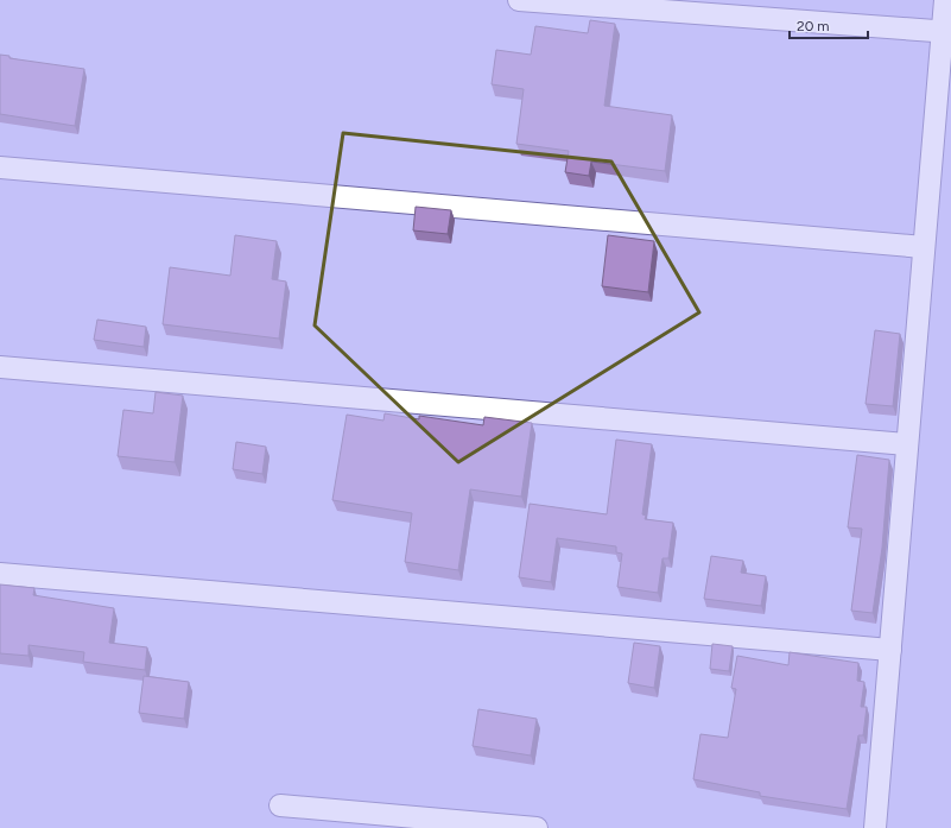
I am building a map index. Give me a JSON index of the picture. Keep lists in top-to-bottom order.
{
  "scale_bar": "20 m"
}
